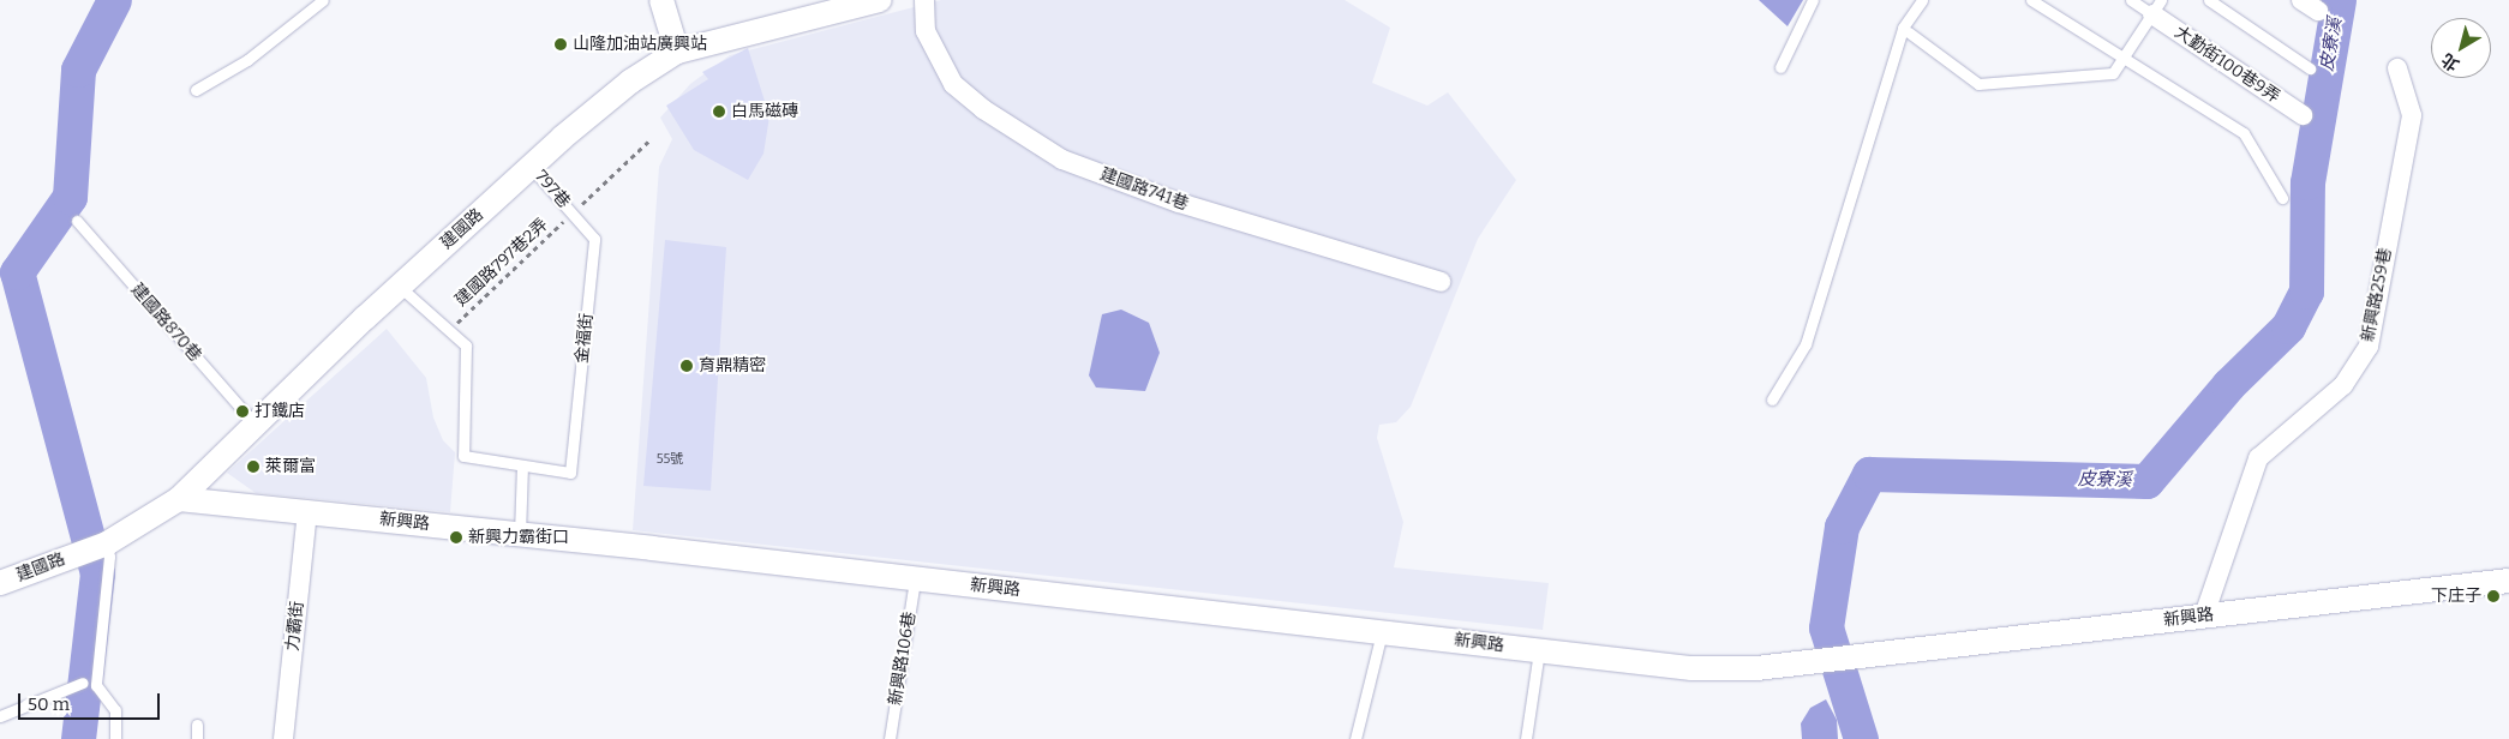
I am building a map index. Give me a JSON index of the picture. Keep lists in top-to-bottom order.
{
  "streets": {
    "street": [
      "大勤街100巷9弄",
      "建國路741巷",
      "建國路",
      "新興路259巷",
      "新興路",
      "力霸街"
    ],
    "lane": [
      "797巷",
      "建國路870巷",
      "金福街",
      "新興路106巷"
    ],
    "path": ["建國路797巷2弄"]
  },
  "crossings": [
    ["797巷", "建國路"],
    ["797巷", "建國路797巷2弄"],
    ["797巷", "金福街"],
    ["建國路", "建國路870巷"],
    ["建國路", "新興路"],
    ["建國路797巷2弄", "金福街"],
    ["新興路259巷", "新興路"],
    ["新興路", "力霸街"],
    ["新興路", "新興路106巷"]
  ],
  "water": ["皮寮溪"],
  "places": [
    "山隆加油站廣興站",
    "白馬磁磚",
    "育鼎精密",
    "打鐵店",
    "萊爾富",
    "新興力霸街口",
    "下庄子"
  ],
  "house_numbers": ["55號"],
  "scale_bar": "50 m",
  "north": "bottom left"
}
